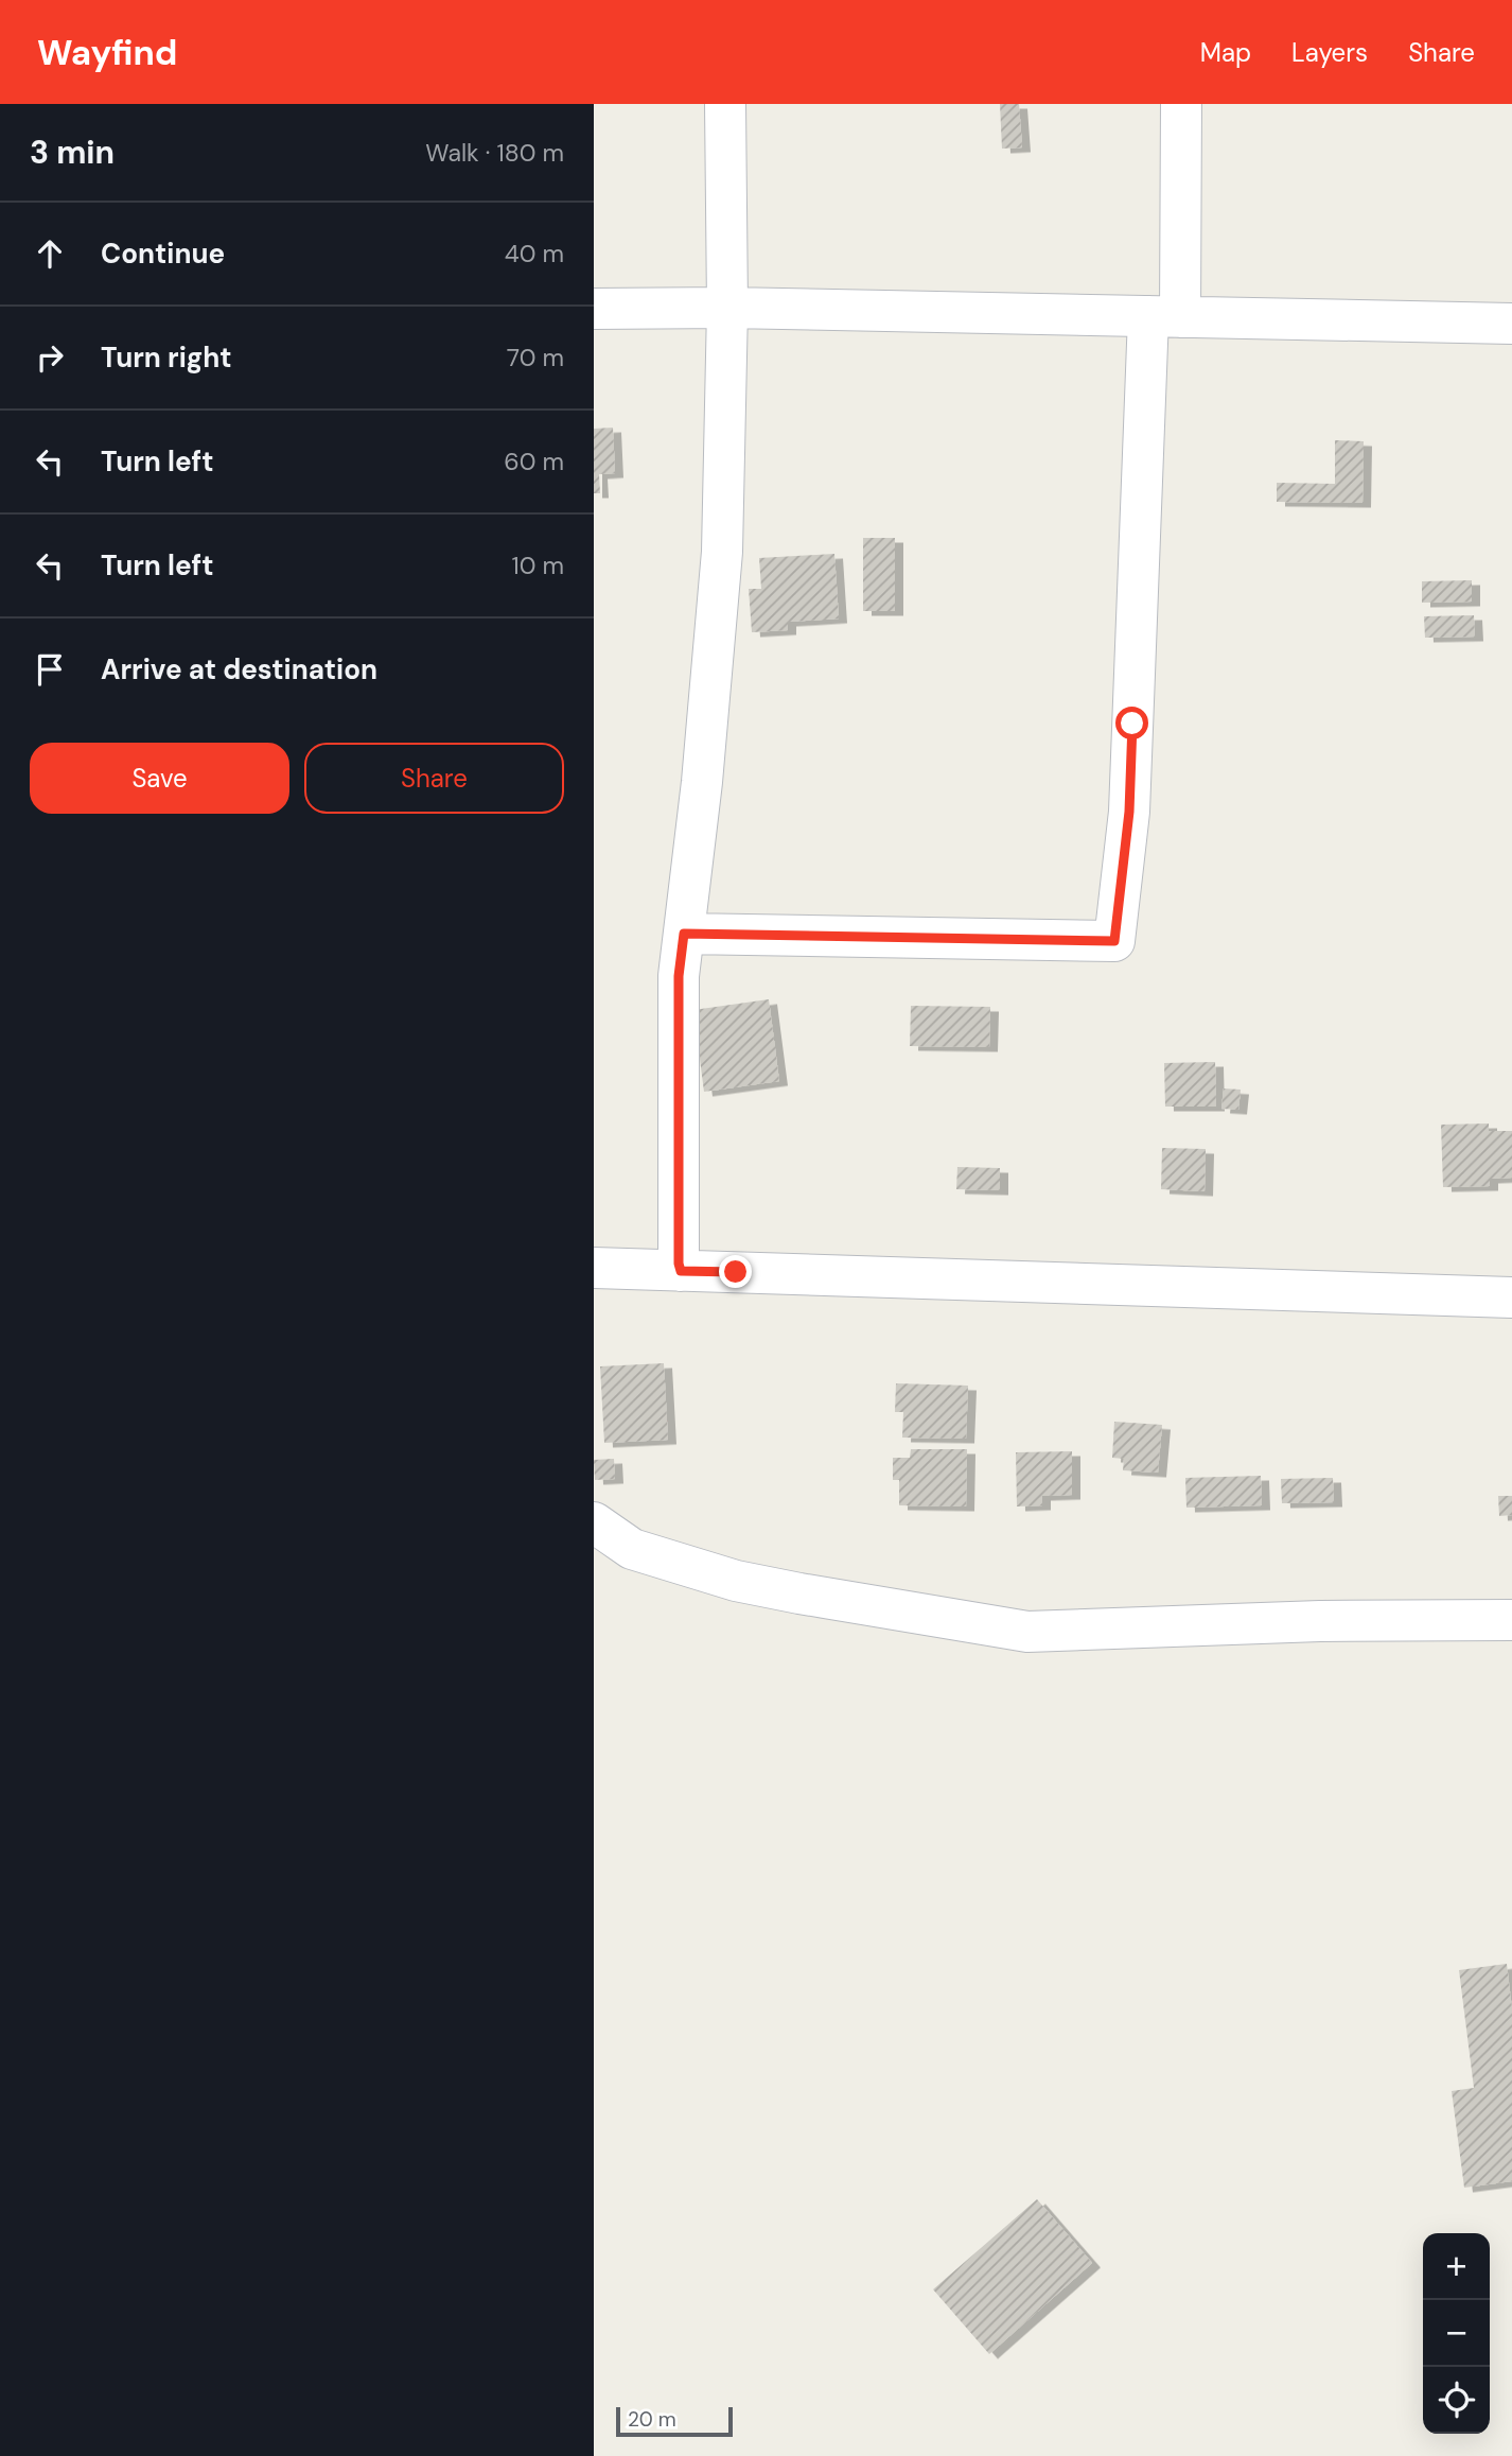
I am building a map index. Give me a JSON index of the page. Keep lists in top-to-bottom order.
{
  "scale_bar": "20 m",
  "page": {
    "header": "Wayfind",
    "nav": ["Map", "Layers", "Share"],
    "heading": ["3 min", "Walk · 180 m"],
    "list": [
      ["Continue", "40 m"],
      ["Turn right", "70 m"],
      ["Turn left", "60 m"],
      ["Turn left", "10 m"],
      "Arrive at destination"
    ],
    "buttons": ["Save", "Share"],
    "map_buttons": ["+", "−"],
    "scale": "20 m"
  }
}
